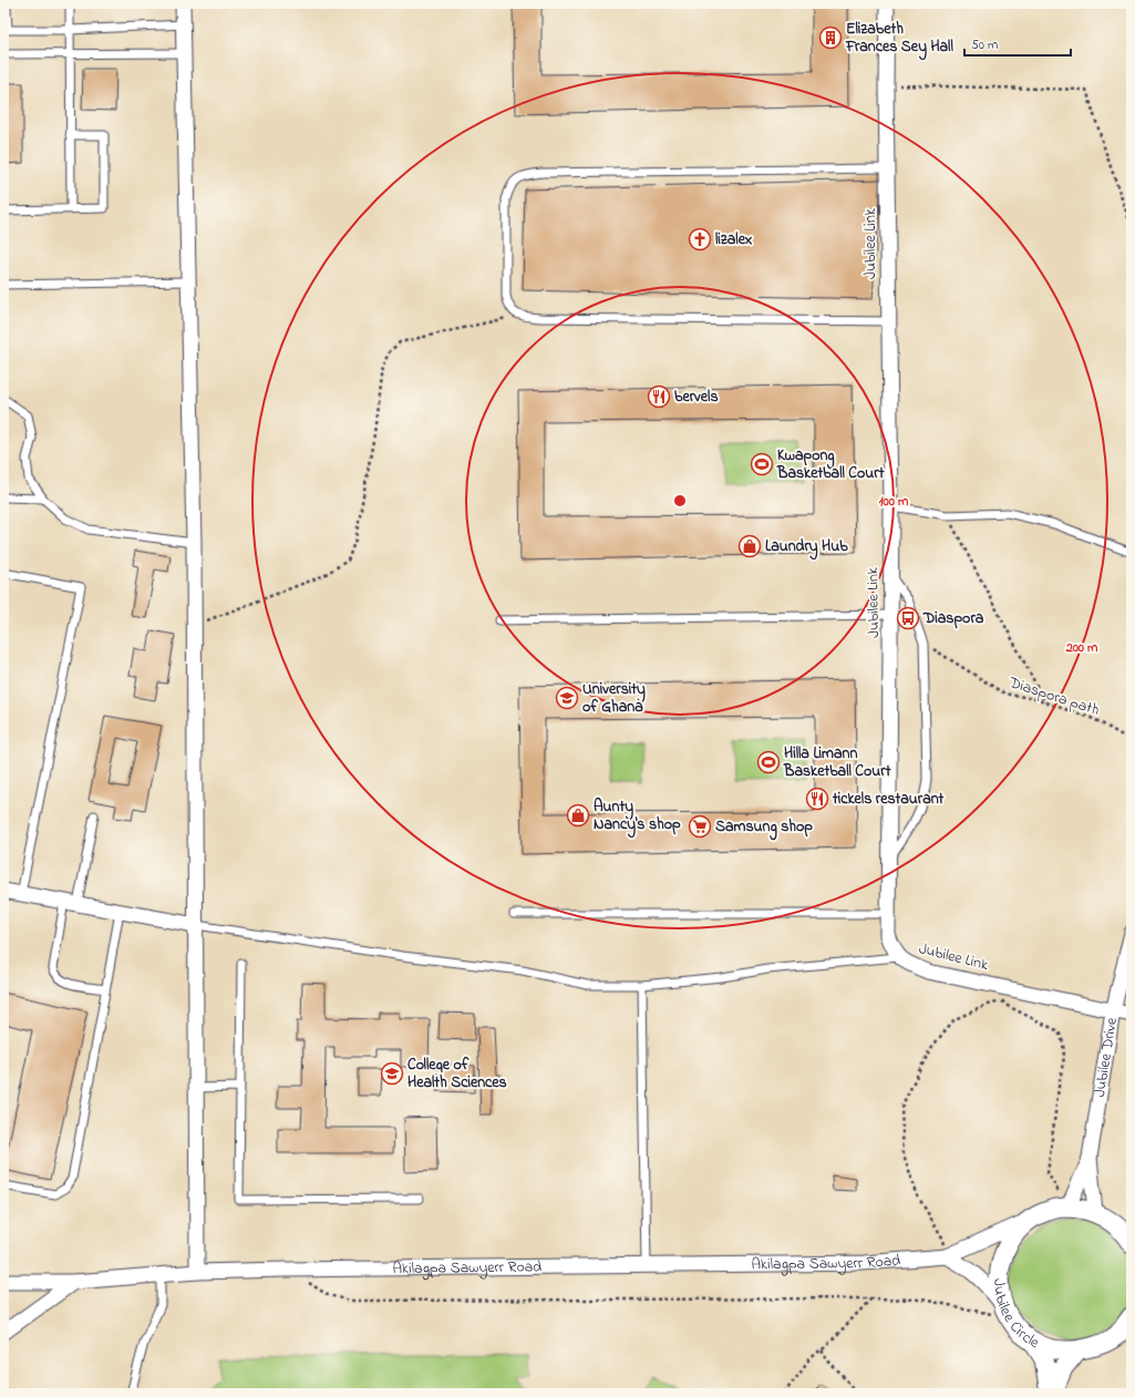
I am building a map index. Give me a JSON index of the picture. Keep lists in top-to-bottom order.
{
  "streets": {
    "street": [
      "Jubilee Link",
      "Jubilee Drive",
      "Akilagpa Sawyerr Road",
      "Jubilee Circle"
    ],
    "path": ["Diaspora path"]
  },
  "crossings": [
    ["Jubilee Link", "Jubilee Drive"],
    ["Jubilee Drive", "Jubilee Circle"],
    ["Akilagpa Sawyerr Road", "Jubilee Circle"]
  ],
  "places": {
    "building": ["Elizabeth Frances Sey Hall"],
    "church": ["lizalex"],
    "restaurant": ["bervels", "tickels restaurant"],
    "sports": ["Kwapong Basketball Court", "Hilla Limann Basketball Court"],
    "shop": ["Laundry Hub", "Aunty Nancy's shop"],
    "bus stop": ["Diaspora"],
    "school or university": ["University of Ghana", "College of Health Sciences"],
    "supermarket": ["Samsung shop"]
  },
  "scale_bar": "50 m",
  "rings": ["100 m", "200 m"]
}
